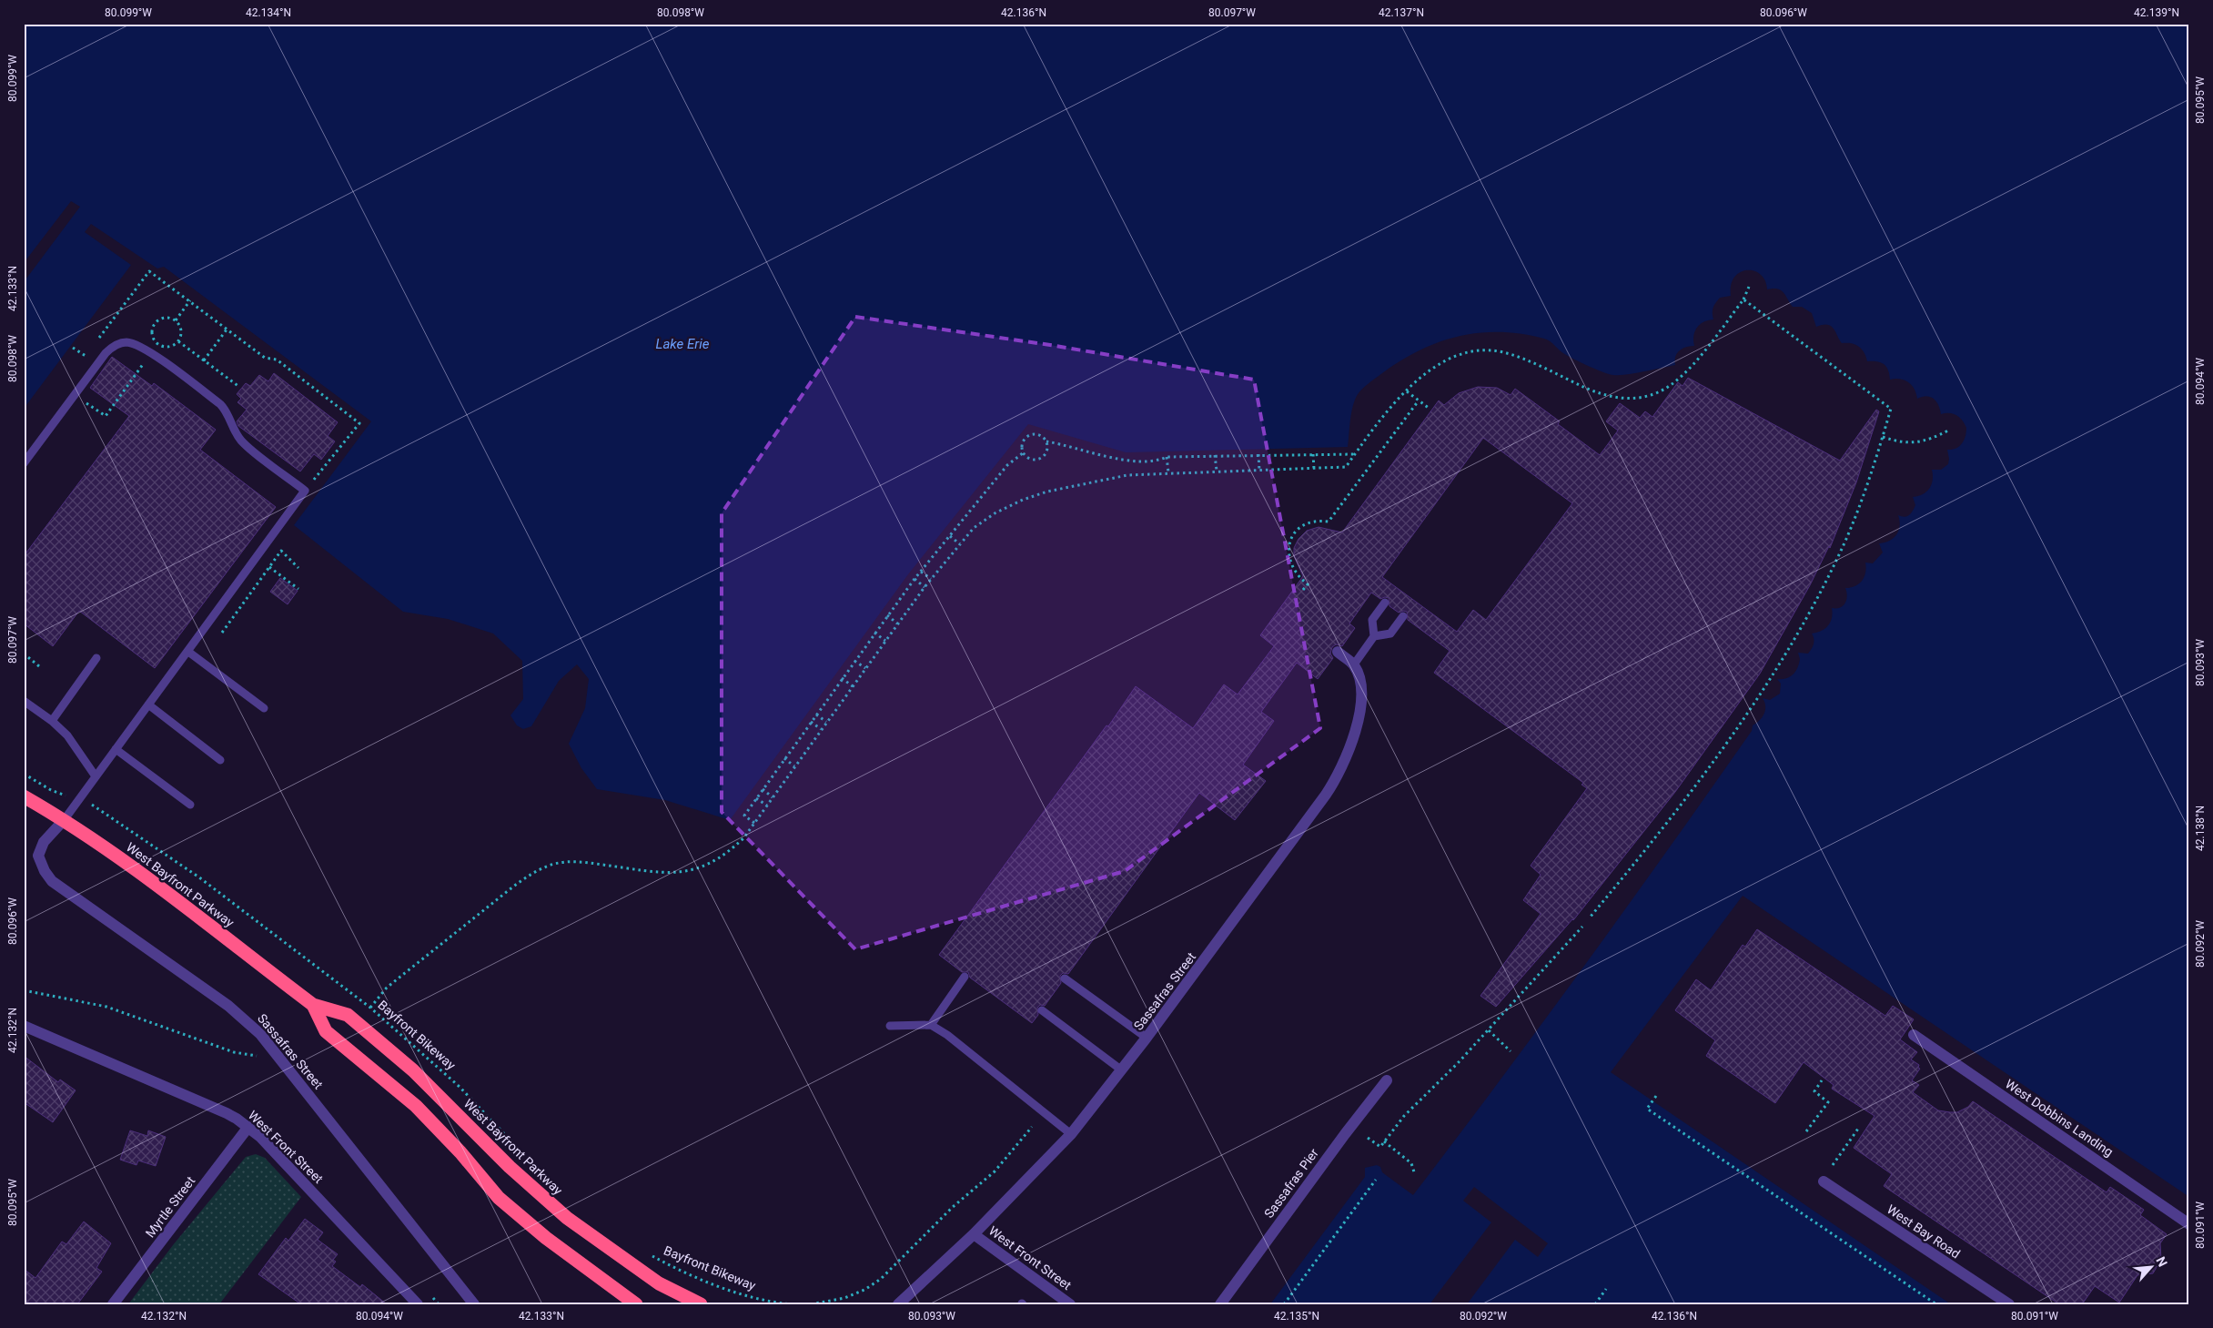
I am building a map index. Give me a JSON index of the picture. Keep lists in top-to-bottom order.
{
  "streets": {
    "highway": ["West Bayfront Parkway"],
    "street": [
      "Sassafras Street",
      "West Dobbins Landing",
      "West Front Street",
      "Sassafras Pier",
      "Myrtle Street",
      "West Bay Road"
    ],
    "path": ["Bayfront Bikeway"]
  },
  "crossings": [
    ["West Bayfront Parkway", "Sassafras Street"],
    ["Sassafras Street", "West Front Street"],
    ["West Front Street", "Myrtle Street"]
  ],
  "water": ["Lake Erie"],
  "north": "top right",
  "coordinates": [
    "80.099°W",
    "42.134°N",
    "80.098°W",
    "42.136°N",
    "80.097°W",
    "42.137°N",
    "80.096°W",
    "42.139°N",
    "80.095°W",
    "42.133°N",
    "80.094°W",
    "80.093°W",
    "42.138°N",
    "80.092°W",
    "42.132°N",
    "80.091°W",
    "42.135°N"
  ]
}
